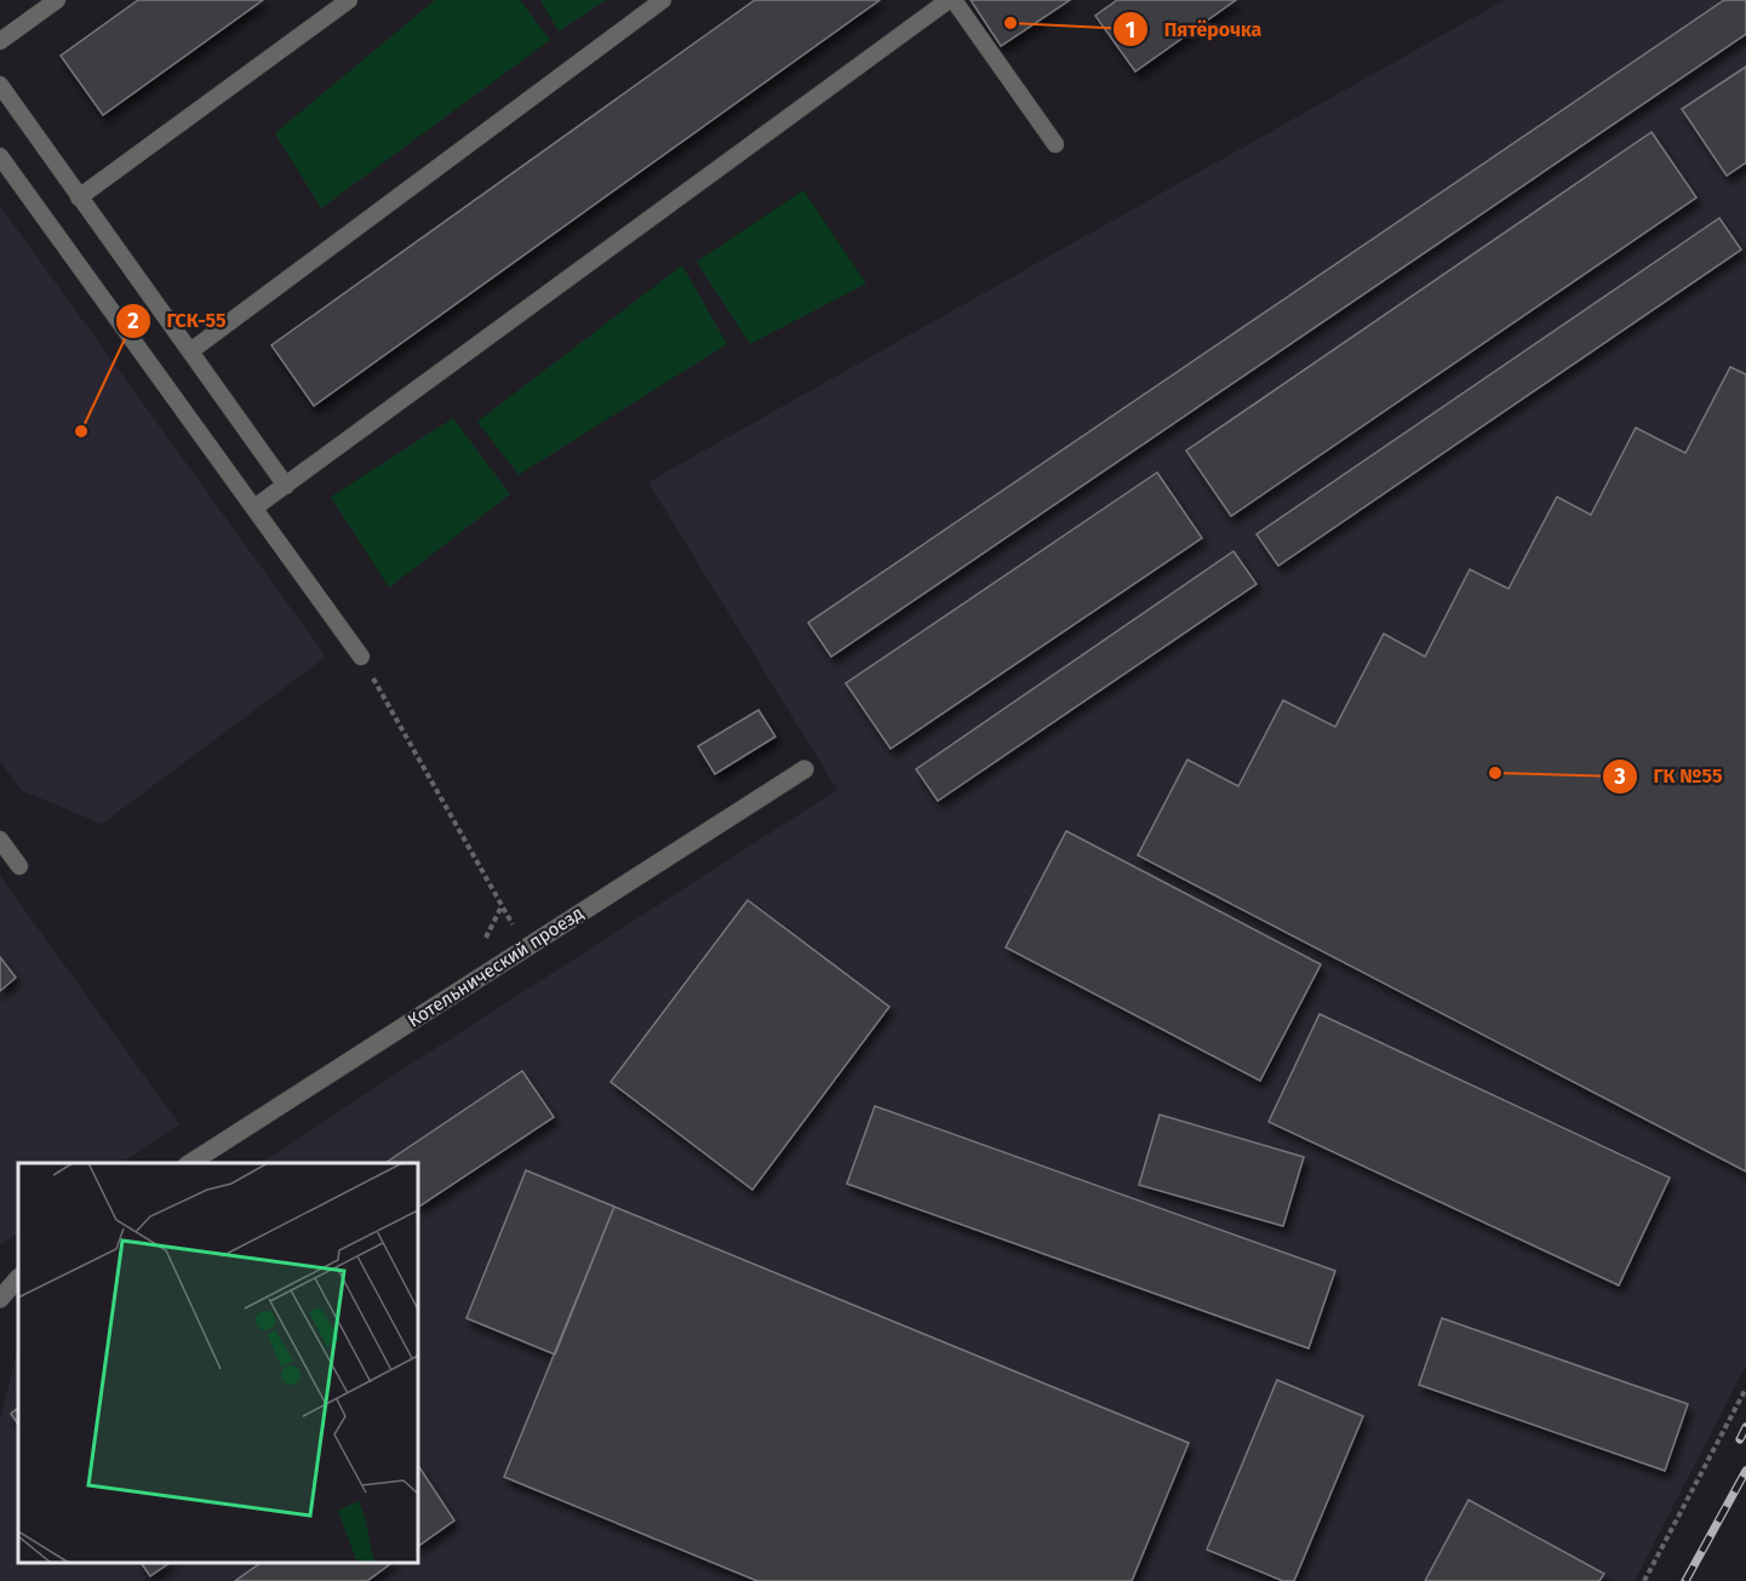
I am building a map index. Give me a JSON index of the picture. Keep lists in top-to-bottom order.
{
  "streets": {
    "street": ["Котельнический проезд"]
  },
  "places": ["Пятёрочка", "ГСК-55", "ГК №55"]
}
